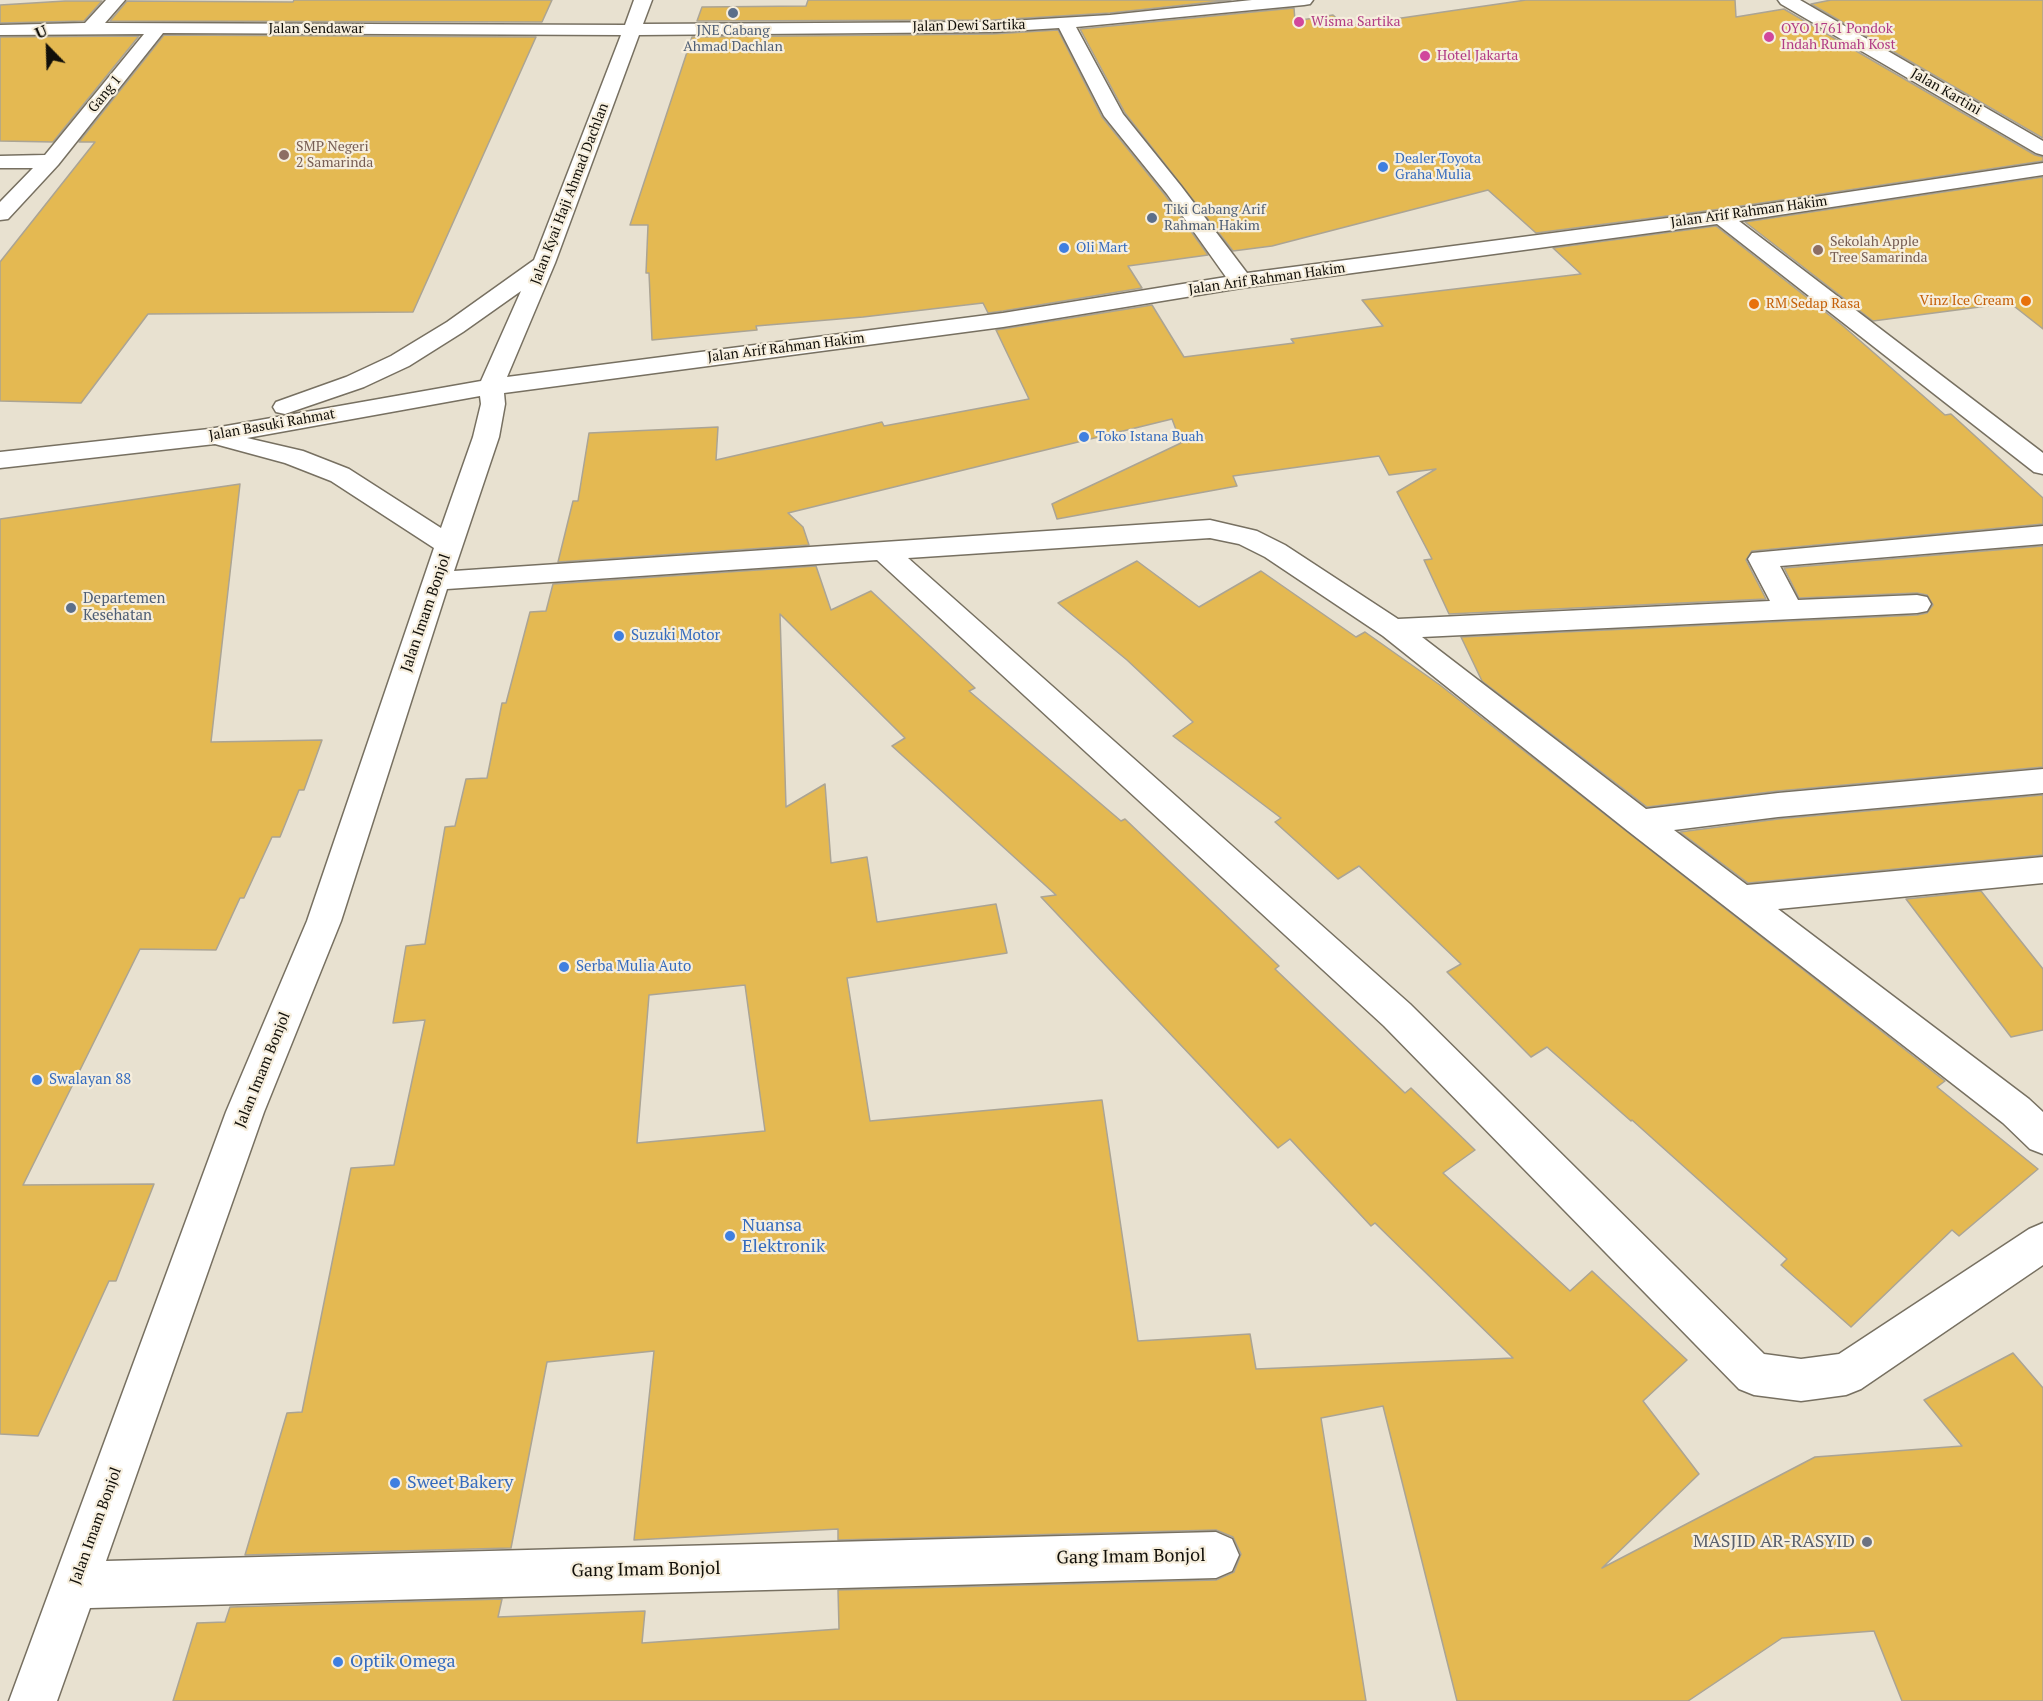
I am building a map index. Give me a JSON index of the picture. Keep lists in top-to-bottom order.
{
  "streets": {
    "street": [
      "Jalan Dewi Sartika",
      "Jalan Sendawar",
      "Jalan Kartini",
      "Gang 1",
      "Jalan Kyai Haji Ahmad Dachlan",
      "Jalan Arif Rahman Hakim",
      "Jalan Basuki Rahmat",
      "Jalan Imam Bonjol",
      "Gang Imam Bonjol"
    ]
  },
  "crossings": [
    ["Jalan Dewi Sartika", "Jalan Sendawar"],
    ["Jalan Dewi Sartika", "Jalan Kyai Haji Ahmad Dachlan"],
    ["Jalan Sendawar", "Gang 1"],
    ["Jalan Sendawar", "Jalan Kyai Haji Ahmad Dachlan"],
    ["Jalan Kyai Haji Ahmad Dachlan", "Jalan Arif Rahman Hakim"],
    ["Jalan Kyai Haji Ahmad Dachlan", "Jalan Basuki Rahmat"],
    ["Jalan Kyai Haji Ahmad Dachlan", "Jalan Imam Bonjol"],
    ["Jalan Arif Rahman Hakim", "Jalan Basuki Rahmat"],
    ["Jalan Arif Rahman Hakim", "Jalan Imam Bonjol"],
    ["Jalan Basuki Rahmat", "Jalan Imam Bonjol"],
    ["Jalan Imam Bonjol", "Gang Imam Bonjol"]
  ],
  "places": [
    "JNE Cabang Ahmad Dachlan",
    "Wisma Sartika",
    "OYO 1761 Pondok Indah Rumah Kost",
    "Hotel Jakarta",
    "SMP Negeri 2 Samarinda",
    "Dealer Toyota Graha Mulia",
    "Tiki Cabang Arif Rahman Hakim",
    "Oli Mart",
    "Sekolah Apple Tree Samarinda",
    "Vinz Ice Cream",
    "RM Sedap Rasa",
    "Toko Istana Buah",
    "Departemen Kesehatan",
    "Suzuki Motor",
    "Serba Mulia Auto",
    "Swalayan 88",
    "Nuansa Elektronik",
    "Sweet Bakery",
    "MASJID AR-RASYID",
    "Optik Omega"
  ],
  "north": "top left"
}
